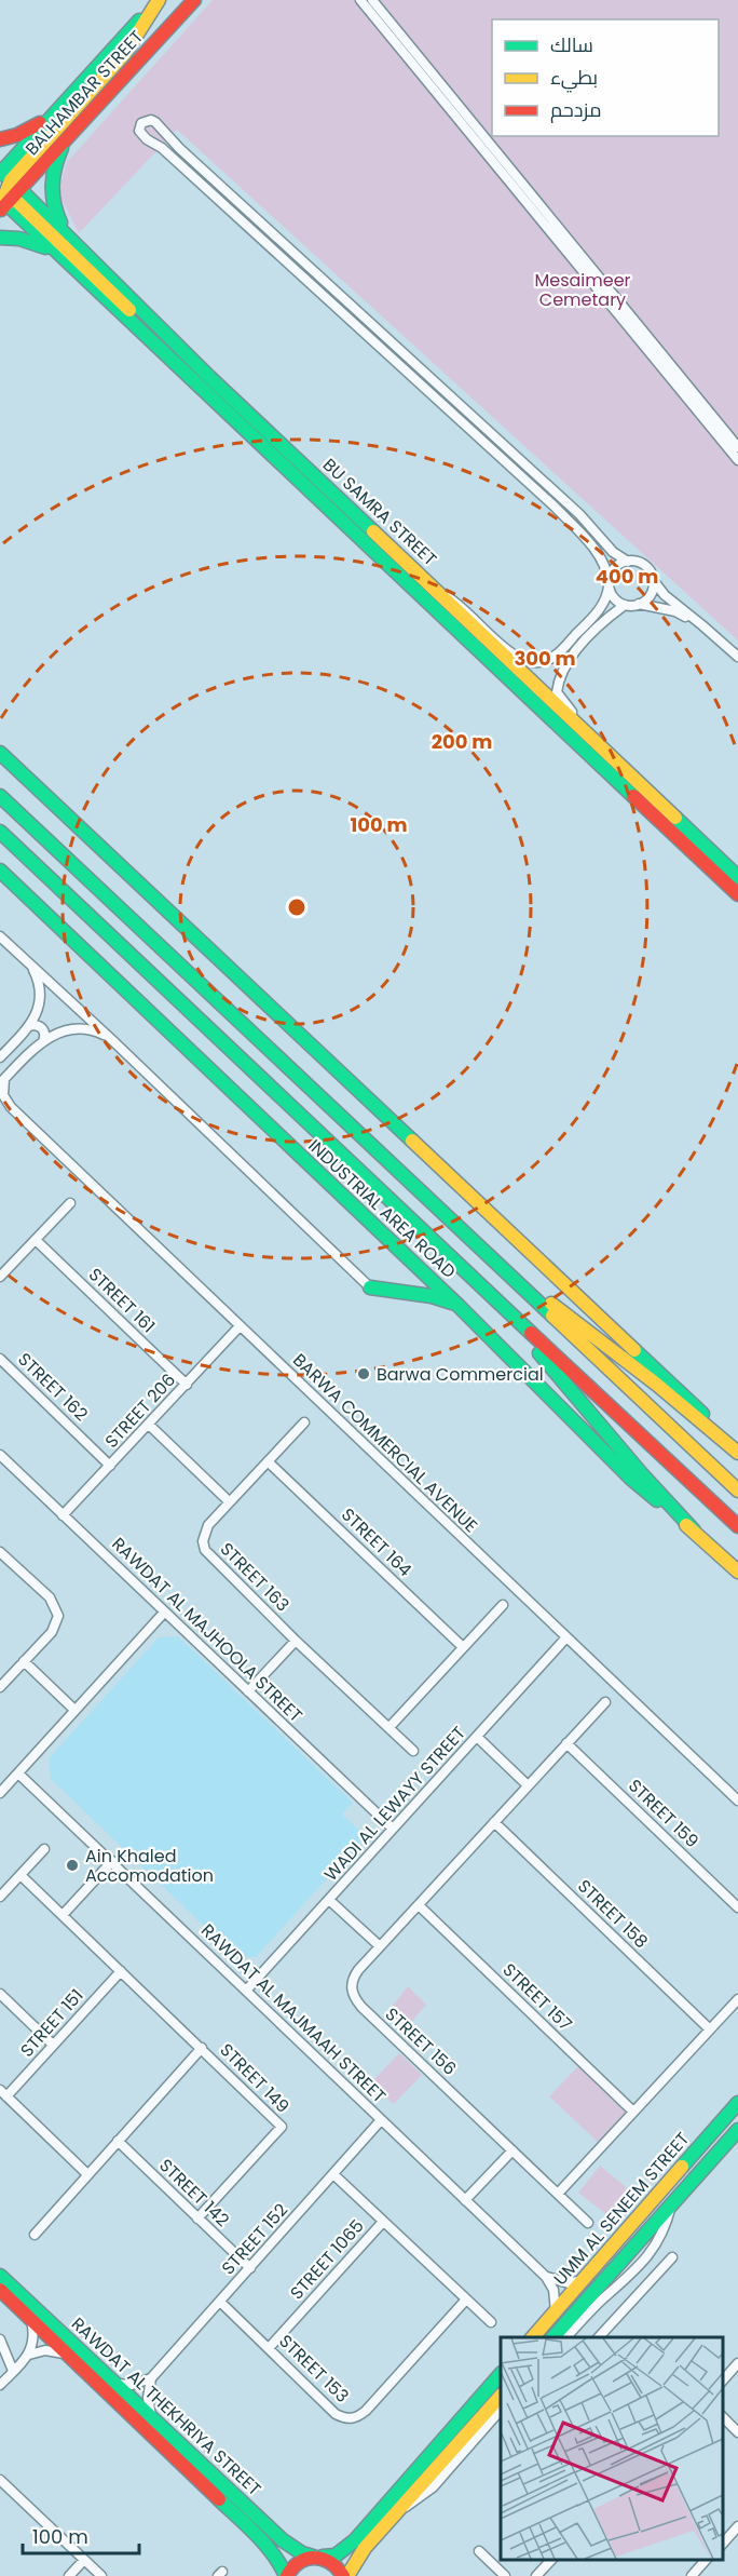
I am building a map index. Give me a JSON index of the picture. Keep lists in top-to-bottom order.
{
  "streets": {
    "main road": [
      "BALHAMBAR STREET",
      "BU SAMRA STREET",
      "INDUSTRIAL AREA ROAD",
      "UMM AL SENEEM STREET",
      "RAWDAT AL THEKHRIYA STREET"
    ],
    "street": [
      "STREET 161",
      "STREET 162",
      "STREET 206",
      "BARWA COMMERCIAL AVENUE",
      "STREET 164",
      "STREET 163",
      "RAWDAT AL MAJHOOLA STREET",
      "WADI AL LEWAYY STREET",
      "STREET 159",
      "STREET 158",
      "STREET 157",
      "RAWDAT AL MAJMAAH STREET",
      "STREET 151",
      "STREET 156",
      "STREET 149",
      "STREET 142",
      "STREET 152",
      "STREET 1065",
      "STREET 153"
    ]
  },
  "crossings": [
    ["BALHAMBAR STREET", "BU SAMRA STREET"],
    ["STREET 161", "STREET 206"],
    ["STREET 162", "STREET 206"],
    ["STREET 206", "BARWA COMMERCIAL AVENUE"],
    ["STREET 206", "RAWDAT AL MAJHOOLA STREET"],
    ["BARWA COMMERCIAL AVENUE", "WADI AL LEWAYY STREET"],
    ["STREET 164", "STREET 163"],
    ["RAWDAT AL MAJHOOLA STREET", "WADI AL LEWAYY STREET"],
    ["WADI AL LEWAYY STREET", "RAWDAT AL MAJMAAH STREET"],
    ["STREET 159", "STREET 156"],
    ["STREET 158", "STREET 156"],
    ["STREET 157", "STREET 156"],
    ["RAWDAT AL MAJMAAH STREET", "UMM AL SENEEM STREET"],
    ["RAWDAT AL MAJMAAH STREET", "STREET 152"],
    ["STREET 151", "STREET 149"],
    ["STREET 149", "STREET 142"],
    ["STREET 142", "STREET 152"],
    ["STREET 152", "STREET 153"],
    ["STREET 1065", "STREET 153"]
  ],
  "parks": ["Mesaimeer Cemetary"],
  "places": ["Barwa Commercial", "Ain Khaled Accomodation"],
  "legend": ["سالك", "بطيء", "مزدحم"],
  "scale_bar": "100 m",
  "rings": [
    "400 m",
    "300 m",
    "200 m",
    "100 m"
  ]
}
